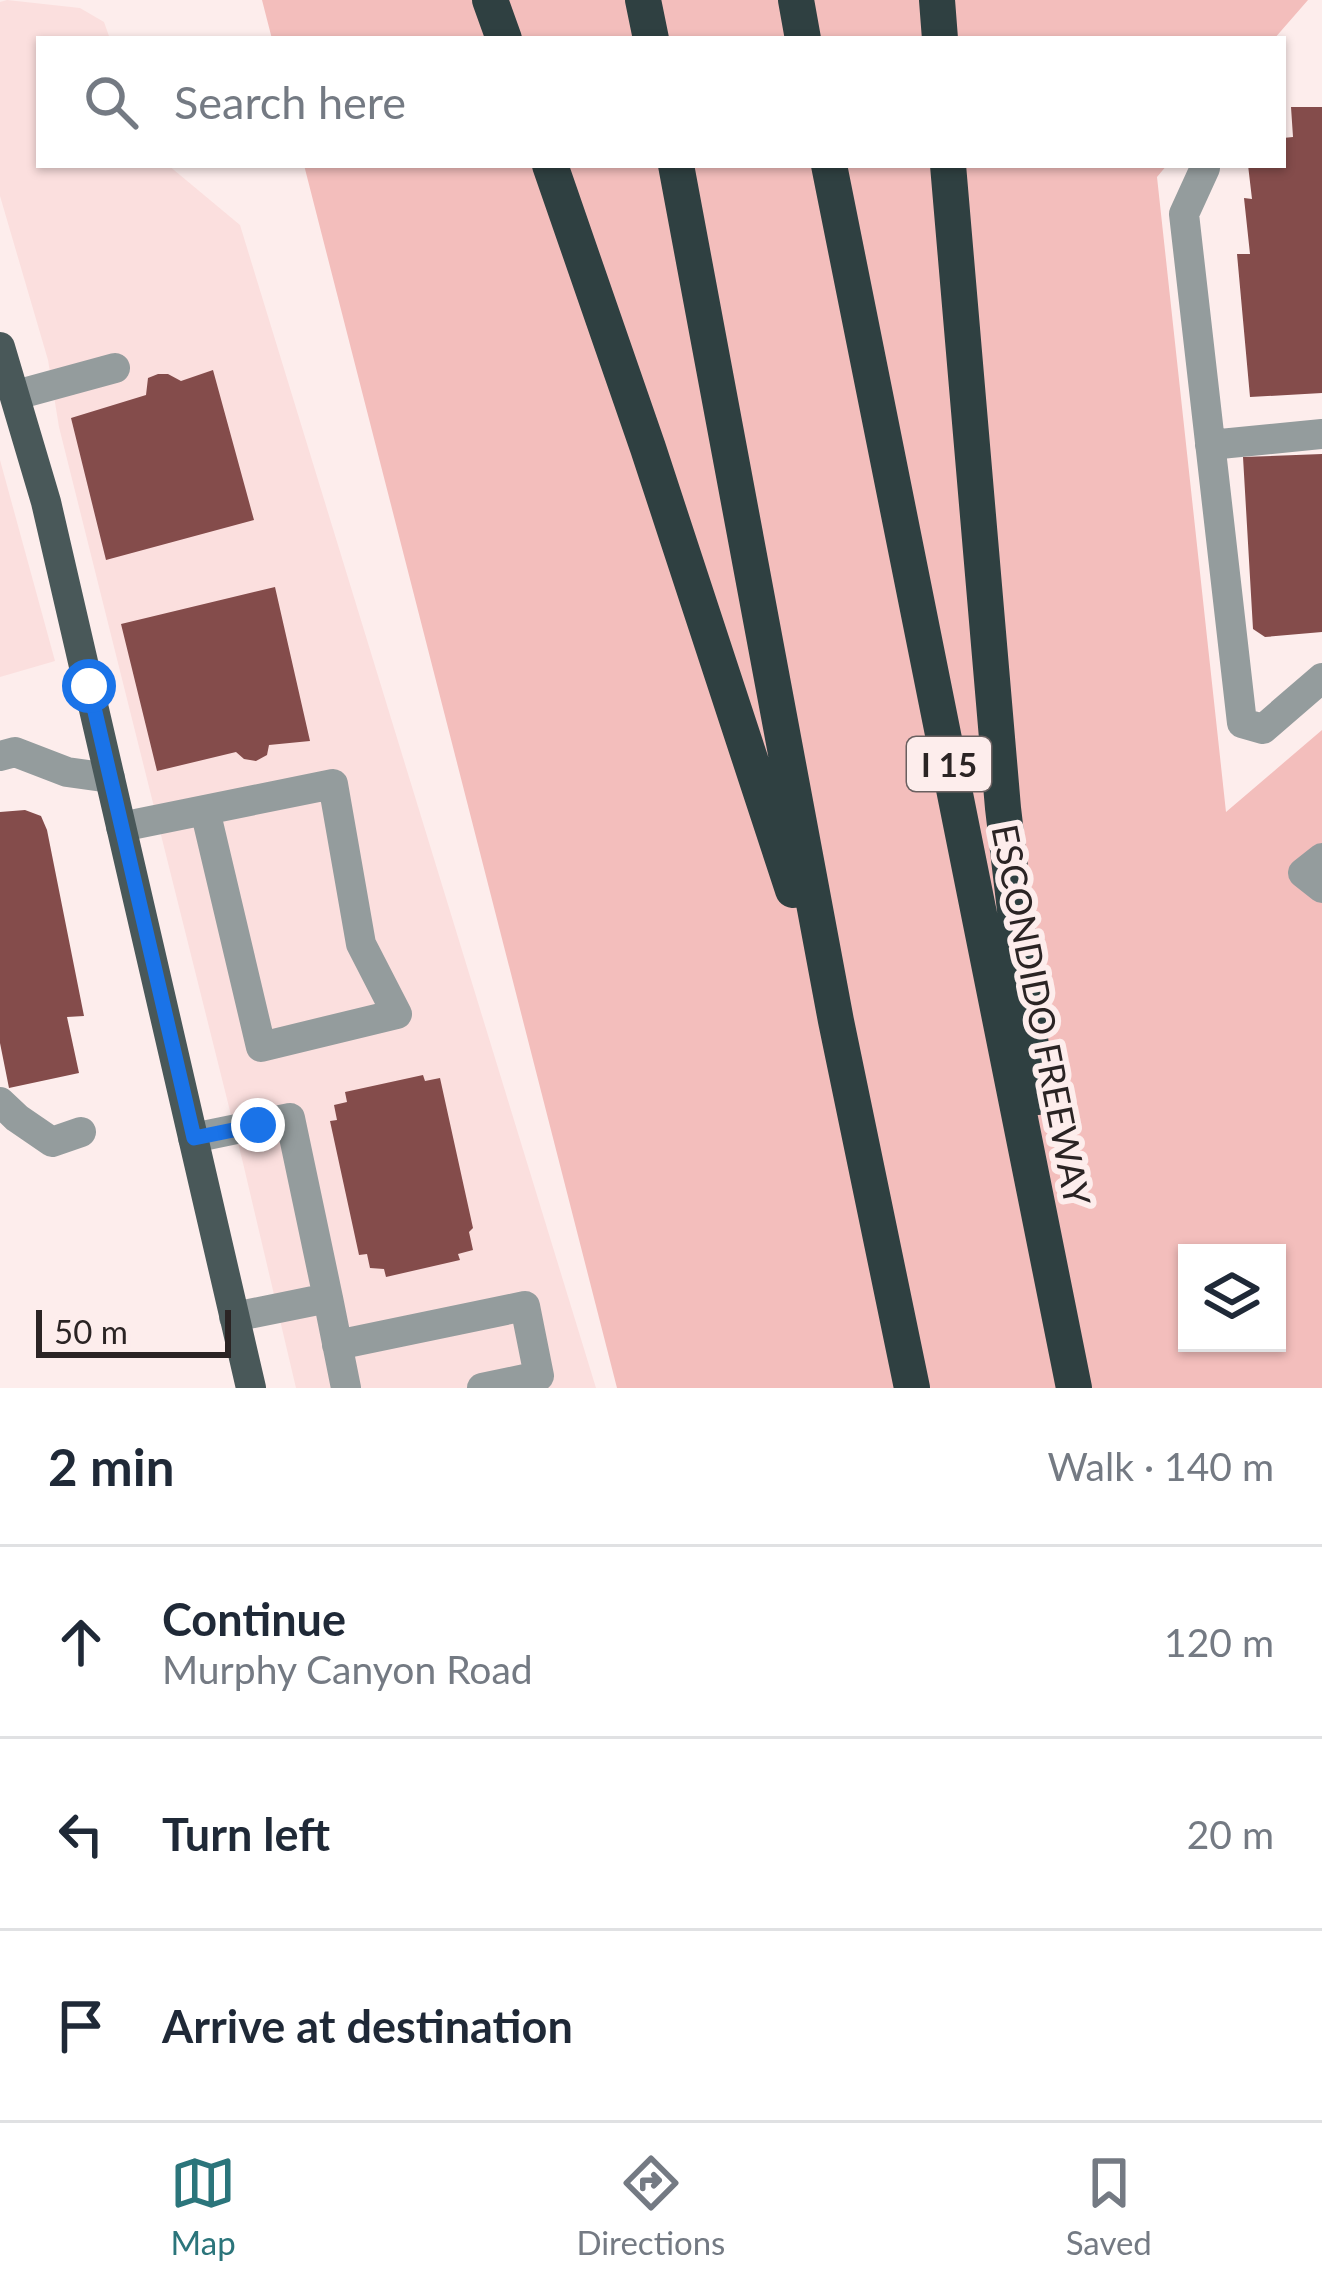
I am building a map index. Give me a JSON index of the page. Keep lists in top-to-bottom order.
{
  "streets": {
    "highway": ["I 15", "ESCONDIDO FREEWAY"]
  },
  "scale_bar": "50 m",
  "page": {
    "search": "Search here",
    "scale": "50 m",
    "heading": ["2 min", "Walk · 140 m"],
    "list": [
      ["Continue", "Murphy Canyon Road", "120 m"],
      ["Turn left", "20 m"],
      "Arrive at destination"
    ],
    "nav": ["Map", "Directions", "Saved"]
  }
}
